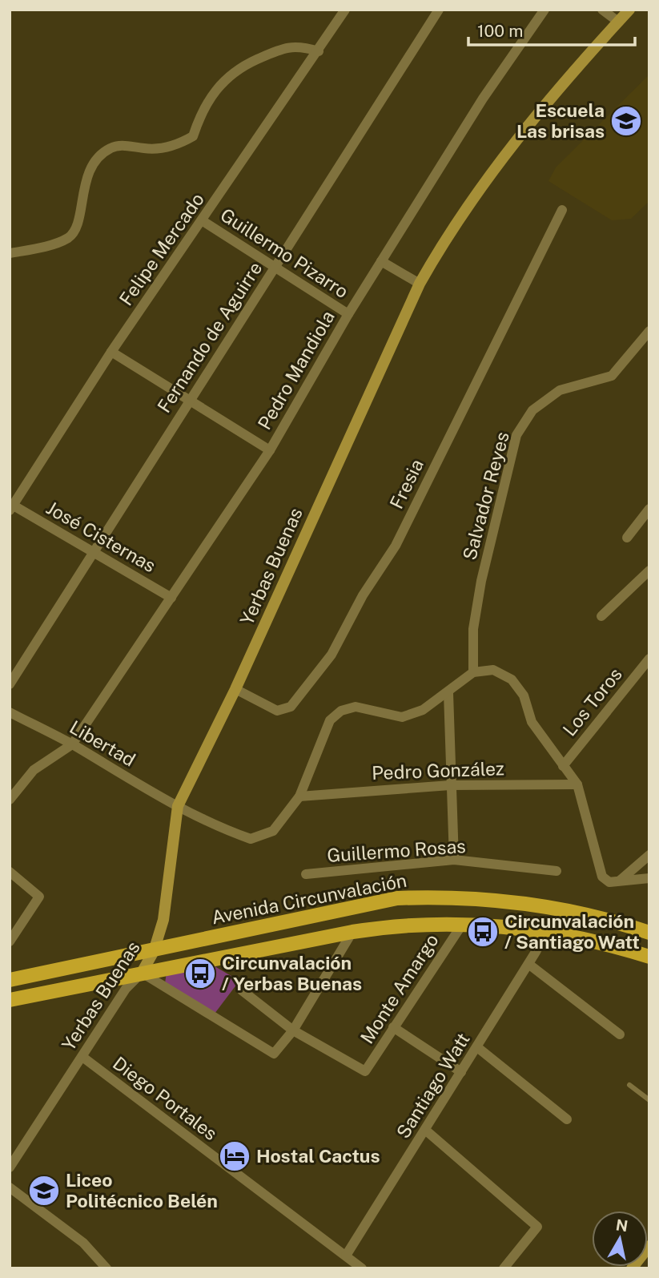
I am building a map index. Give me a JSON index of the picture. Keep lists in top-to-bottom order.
{
  "streets": {
    "main road": ["Avenida Circunvalación"],
    "street": [
      "Felipe Mercado",
      "Guillermo Pizarro",
      "Fernando de Aguirre",
      "Pedro Mandiola",
      "Fresia",
      "Salvador Reyes",
      "José Cisternas",
      "Yerbas Buenas",
      "Los Toros",
      "Libertad",
      "Pedro González",
      "Guillermo Rosas",
      "Monte Amargo",
      "Santiago Watt",
      "Diego Portales"
    ]
  },
  "crossings": [
    ["Felipe Mercado", "Guillermo Pizarro"],
    ["Felipe Mercado", "José Cisternas"],
    ["Guillermo Pizarro", "Fernando de Aguirre"],
    ["Guillermo Pizarro", "Pedro Mandiola"],
    ["Fernando de Aguirre", "José Cisternas"],
    ["Pedro Mandiola", "José Cisternas"],
    ["Pedro Mandiola", "Libertad"],
    ["Fresia", "Yerbas Buenas"],
    ["Yerbas Buenas", "Libertad"],
    ["Yerbas Buenas", "Avenida Circunvalación"],
    ["Yerbas Buenas", "Diego Portales"],
    ["Santiago Watt", "Diego Portales"]
  ],
  "places": {
    "school or university": ["Escuela Las brisas", "Liceo Politécnico Belén"],
    "bus stop": ["Circunvalación / Santiago Watt", "Circunvalación / Yerbas Buenas"],
    "hotel": ["Hostal Cactus"]
  },
  "scale_bar": "100 m",
  "north": "top"
}
